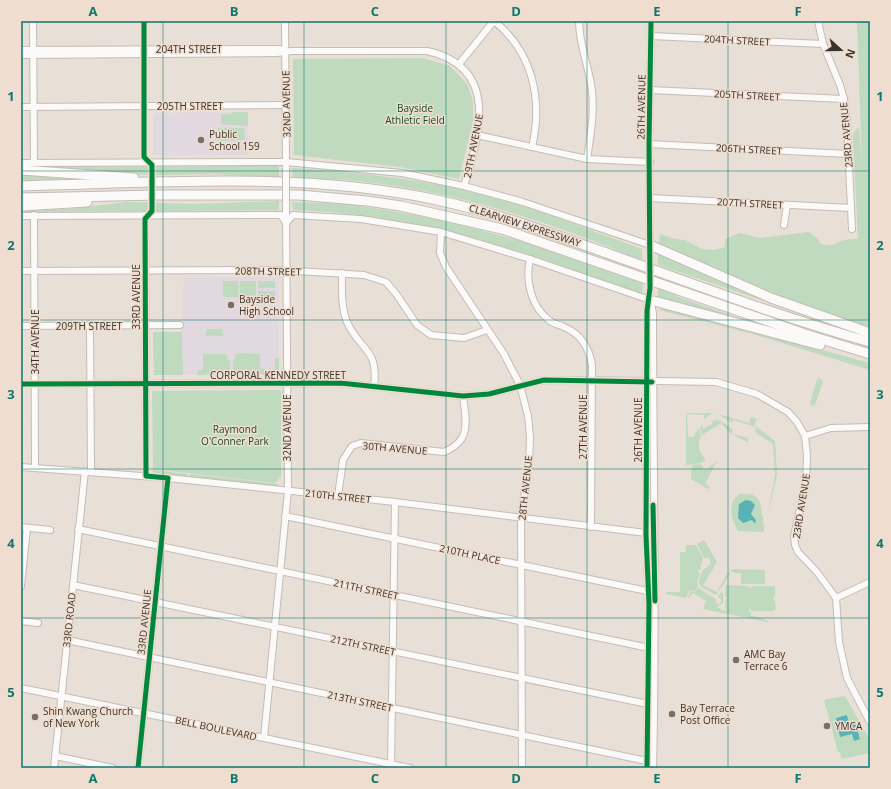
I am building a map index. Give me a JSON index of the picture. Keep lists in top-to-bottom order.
{
  "streets": {
    "highway": ["CLEARVIEW EXPRESSWAY"],
    "street": [
      "204TH STREET",
      "205TH STREET",
      "32ND AVENUE",
      "26TH AVENUE",
      "23RD AVENUE",
      "29TH AVENUE",
      "206TH STREET",
      "207TH STREET",
      "208TH STREET",
      "33RD AVENUE",
      "209TH STREET",
      "34TH AVENUE",
      "CORPORAL KENNEDY STREET",
      "27TH AVENUE",
      "30TH AVENUE",
      "28TH AVENUE",
      "210TH STREET",
      "210TH PLACE",
      "211TH STREET",
      "33RD ROAD",
      "212TH STREET",
      "213TH STREET",
      "BELL BOULEVARD"
    ]
  },
  "crossings": [
    ["204TH STREET", "32ND AVENUE"],
    ["204TH STREET", "26TH AVENUE"],
    ["204TH STREET", "23RD AVENUE"],
    ["204TH STREET", "29TH AVENUE"],
    ["205TH STREET", "32ND AVENUE"],
    ["205TH STREET", "26TH AVENUE"],
    ["205TH STREET", "23RD AVENUE"],
    ["32ND AVENUE", "CLEARVIEW EXPRESSWAY"],
    ["32ND AVENUE", "208TH STREET"],
    ["32ND AVENUE", "CORPORAL KENNEDY STREET"],
    ["32ND AVENUE", "210TH STREET"],
    ["32ND AVENUE", "210TH PLACE"],
    ["32ND AVENUE", "211TH STREET"],
    ["32ND AVENUE", "212TH STREET"],
    ["32ND AVENUE", "213TH STREET"],
    ["32ND AVENUE", "BELL BOULEVARD"],
    ["26TH AVENUE", "206TH STREET"],
    ["26TH AVENUE", "207TH STREET"],
    ["26TH AVENUE", "CLEARVIEW EXPRESSWAY"],
    ["26TH AVENUE", "CORPORAL KENNEDY STREET"],
    ["26TH AVENUE", "210TH STREET"],
    ["26TH AVENUE", "210TH PLACE"],
    ["26TH AVENUE", "211TH STREET"],
    ["26TH AVENUE", "212TH STREET"],
    ["26TH AVENUE", "213TH STREET"],
    ["23RD AVENUE", "206TH STREET"],
    ["23RD AVENUE", "207TH STREET"],
    ["23RD AVENUE", "CORPORAL KENNEDY STREET"],
    ["29TH AVENUE", "CLEARVIEW EXPRESSWAY"],
    ["208TH STREET", "33RD AVENUE"],
    ["208TH STREET", "34TH AVENUE"],
    ["208TH STREET", "28TH AVENUE"],
    ["33RD AVENUE", "209TH STREET"],
    ["33RD AVENUE", "CORPORAL KENNEDY STREET"],
    ["33RD AVENUE", "210TH STREET"],
    ["33RD AVENUE", "211TH STREET"],
    ["33RD AVENUE", "212TH STREET"],
    ["33RD AVENUE", "213TH STREET"],
    ["33RD AVENUE", "BELL BOULEVARD"],
    ["209TH STREET", "34TH AVENUE"],
    ["209TH STREET", "33RD ROAD"],
    ["34TH AVENUE", "CORPORAL KENNEDY STREET"],
    ["34TH AVENUE", "210TH STREET"],
    ["CORPORAL KENNEDY STREET", "27TH AVENUE"],
    ["CORPORAL KENNEDY STREET", "30TH AVENUE"],
    ["CORPORAL KENNEDY STREET", "28TH AVENUE"],
    ["CORPORAL KENNEDY STREET", "33RD ROAD"],
    ["27TH AVENUE", "210TH STREET"],
    ["30TH AVENUE", "210TH STREET"],
    ["28TH AVENUE", "210TH STREET"],
    ["28TH AVENUE", "210TH PLACE"],
    ["28TH AVENUE", "211TH STREET"],
    ["28TH AVENUE", "212TH STREET"],
    ["28TH AVENUE", "213TH STREET"],
    ["210TH STREET", "33RD ROAD"],
    ["211TH STREET", "33RD ROAD"],
    ["33RD ROAD", "212TH STREET"],
    ["33RD ROAD", "213TH STREET"],
    ["33RD ROAD", "BELL BOULEVARD"]
  ],
  "parks": ["Bayside Athletic Field", "Raymond O'Conner Park"],
  "places": [
    "Public School 159",
    "Bayside High School",
    "AMC Bay Terrace 6",
    "Bay Terrace Post Office",
    "Shin Kwang Church of New York",
    "YMCA"
  ],
  "north": "right",
  "grid": {
    "columns": [
      "A",
      "B",
      "C",
      "D",
      "E",
      "F"
    ],
    "rows": [
      "1",
      "2",
      "3",
      "4",
      "5"
    ]
  }
}
